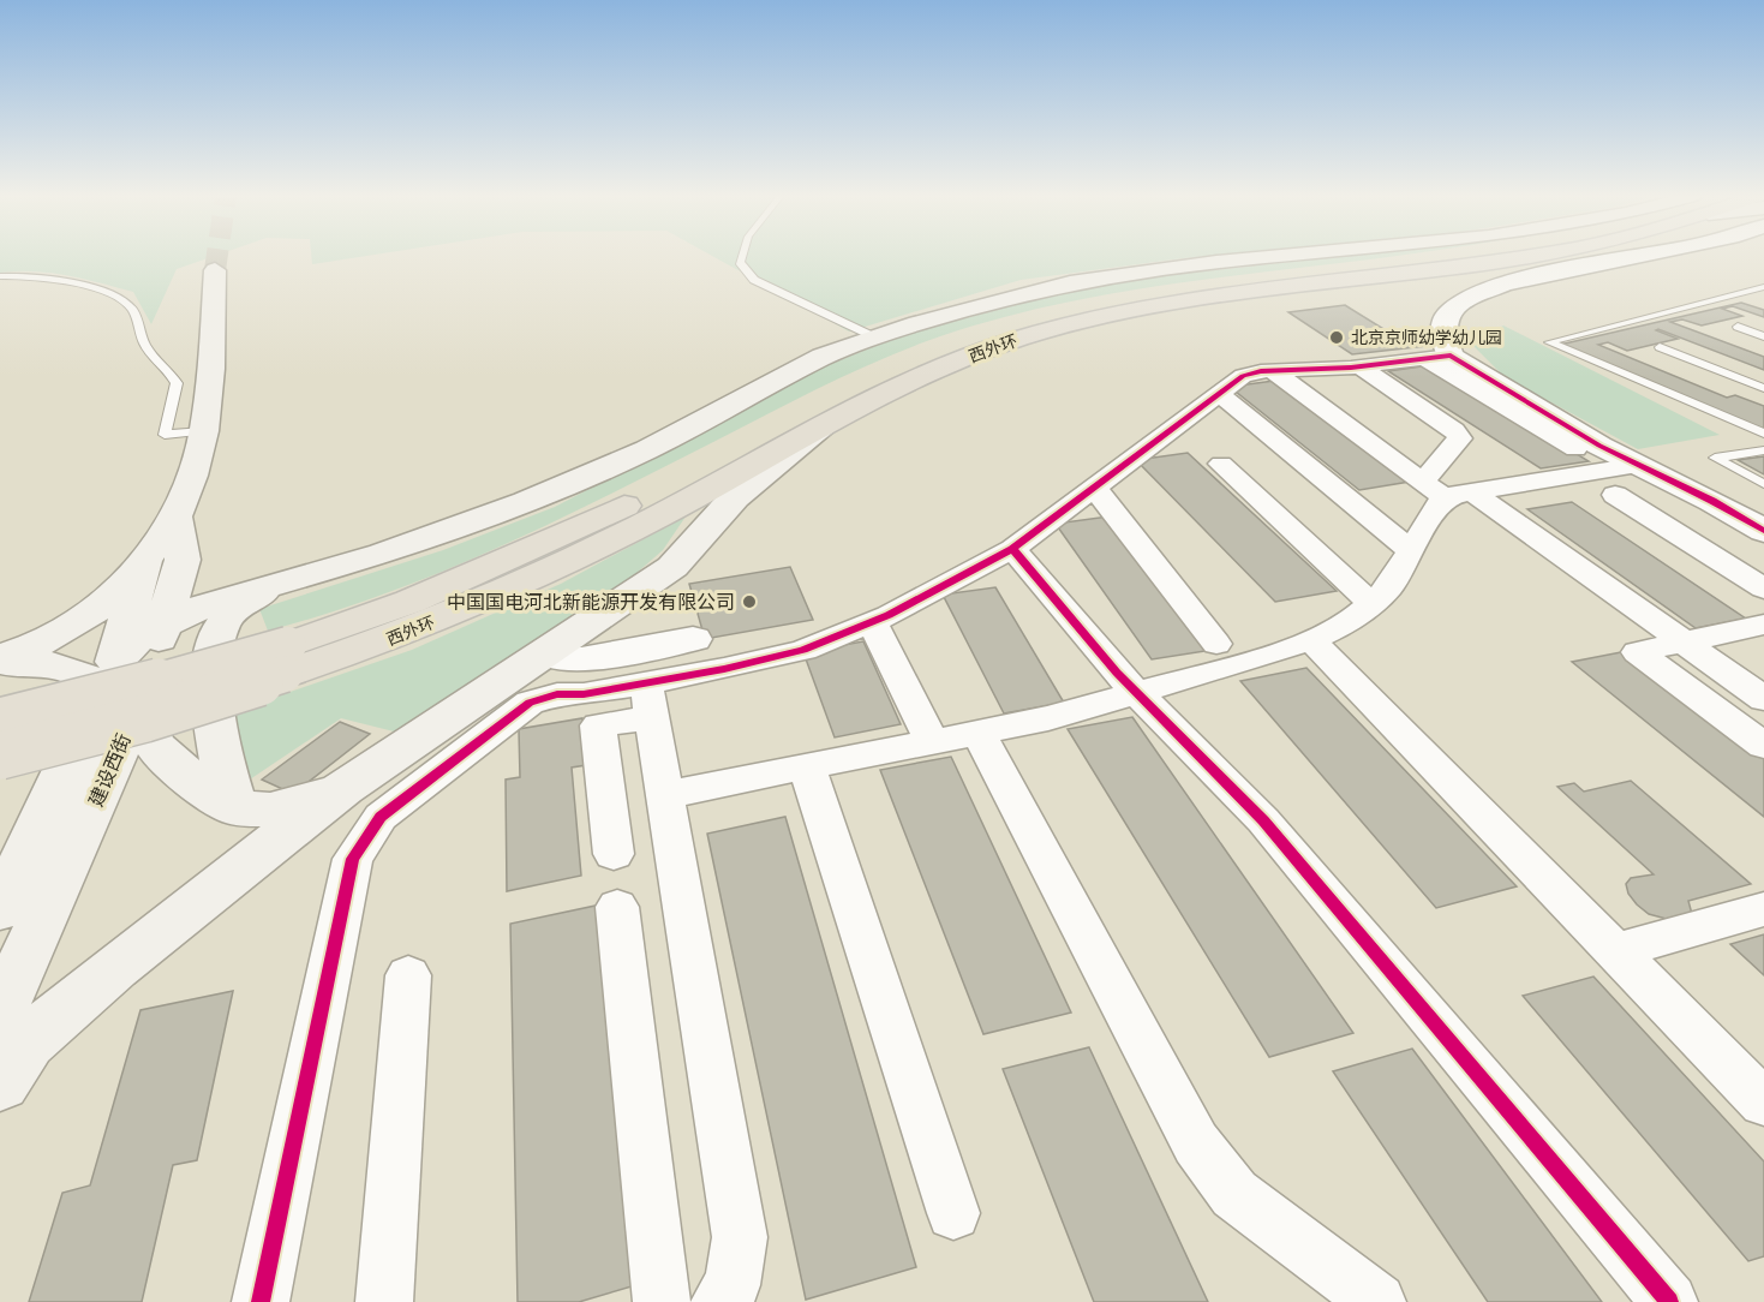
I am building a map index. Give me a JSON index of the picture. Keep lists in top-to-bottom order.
{
  "streets": {
    "highway": ["西外环"],
    "main road": ["建设西街"]
  },
  "places": ["北京京师幼学幼儿园", "中国国电河北新能源开发有限公司"]
}
